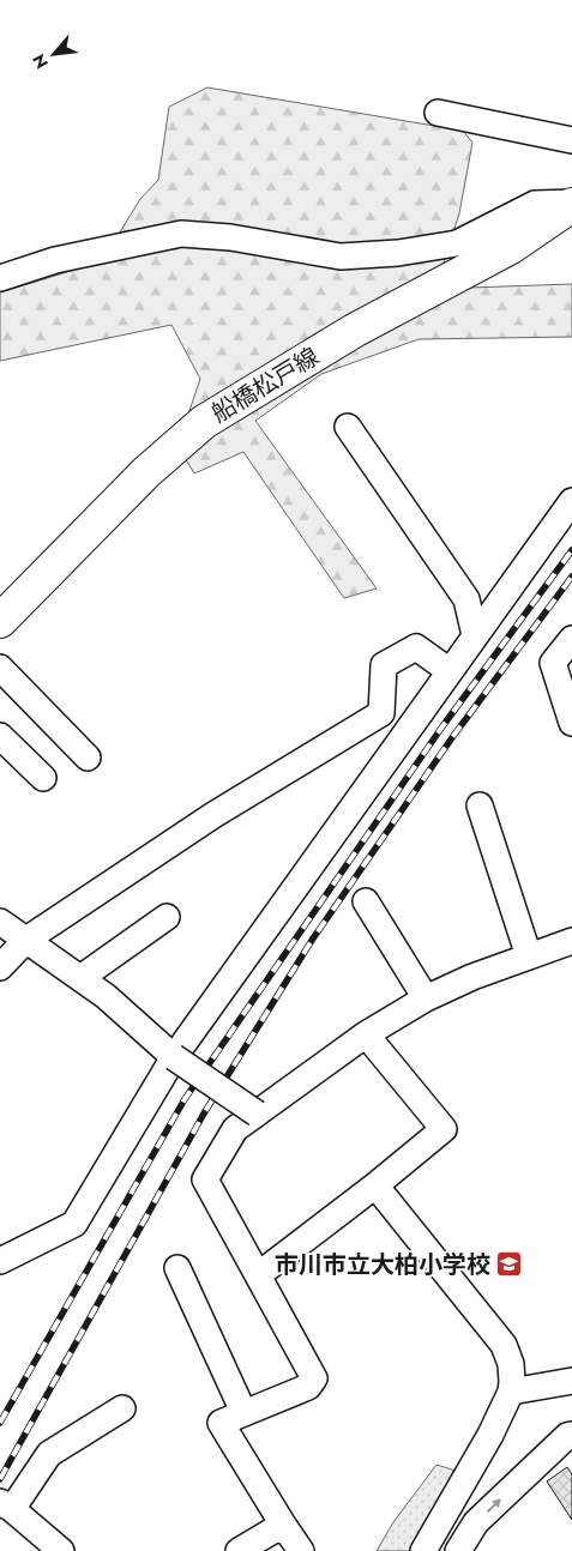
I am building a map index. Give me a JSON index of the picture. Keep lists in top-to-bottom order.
{
  "streets": {
    "main road": ["船橋松戸線"]
  },
  "places": {
    "school or university": ["市川市立大柏小学校"]
  },
  "north": "bottom left"
}
